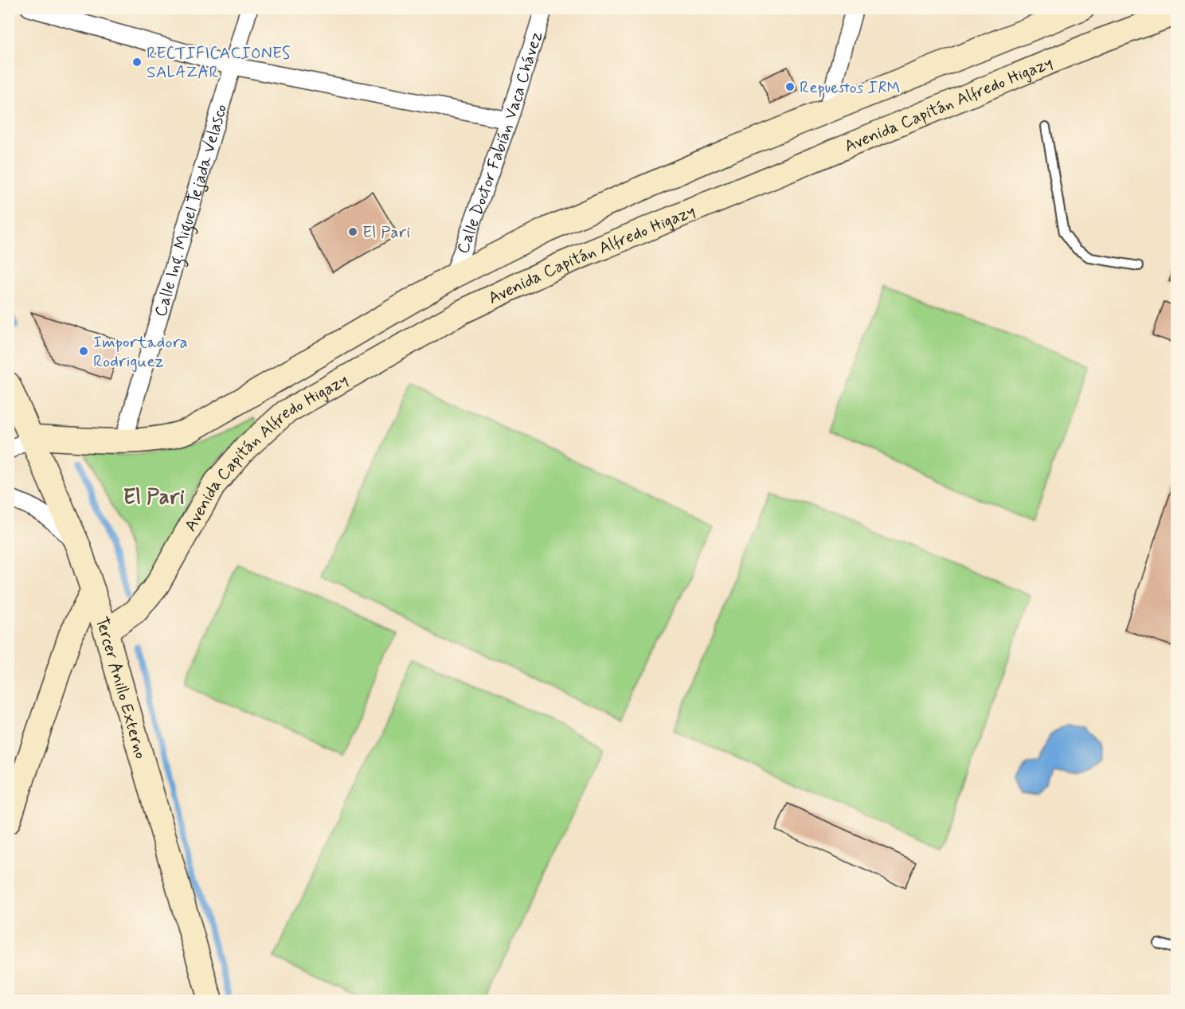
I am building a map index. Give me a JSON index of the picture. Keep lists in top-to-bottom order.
{
  "streets": {
    "street": [
      "Avenida Capitán Alfredo Higazy",
      "Calle Doctor Fabián Vaca Chávez",
      "Calle Ing. Miguel Tejada Velasco",
      "Tercer Anillo Externo"
    ]
  },
  "crossings": [
    ["Avenida Capitán Alfredo Higazy", "Calle Doctor Fabián Vaca Chávez"],
    ["Avenida Capitán Alfredo Higazy", "Calle Ing. Miguel Tejada Velasco"],
    ["Avenida Capitán Alfredo Higazy", "Tercer Anillo Externo"]
  ],
  "districts": ["El Pari"],
  "places": [
    "RECTIFICACIONES SALAZAR",
    "Repuestos IRM",
    "El Pari",
    "Importadora Rodriguez"
  ]
}
